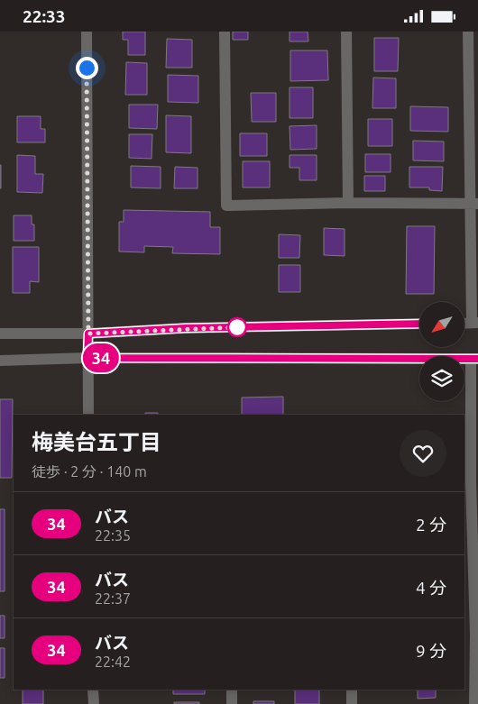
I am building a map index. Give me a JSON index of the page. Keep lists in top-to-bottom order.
{
  "lines": ["bus line 34"],
  "north": "bottom left",
  "page": {
    "status": "22:33",
    "on_map": "34",
    "heading": ["梅美台五丁目", "徒歩 · 2 分 · 140 m"],
    "list": [
      {
        "mark": "34",
        "name": "バス",
        "note": "22:35",
        "value": "2 分"
      },
      {
        "mark": "34",
        "name": "バス",
        "note": "22:37",
        "value": "4 分"
      },
      {
        "mark": "34",
        "name": "バス",
        "note": "22:42",
        "value": "9 分"
      }
    ]
  }
}
